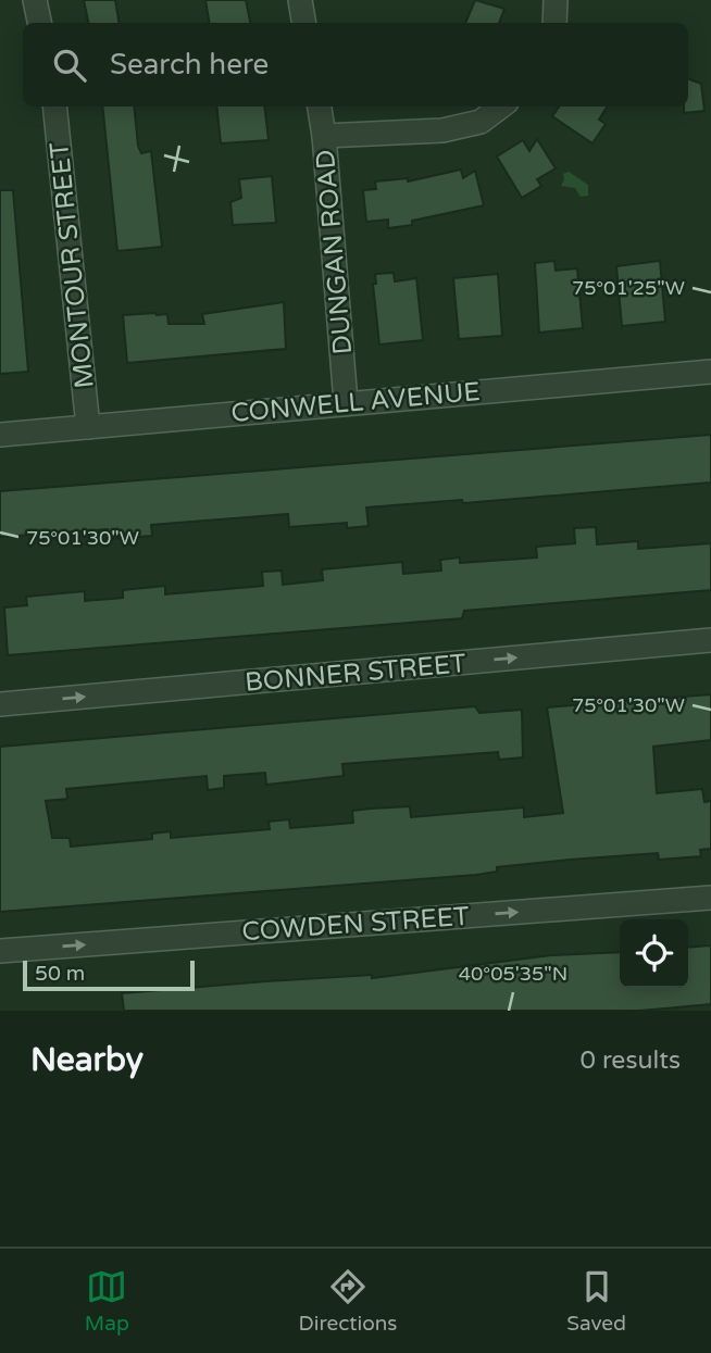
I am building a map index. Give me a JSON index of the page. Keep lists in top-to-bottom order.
{
  "streets": {
    "street": [
      "DUNGAN ROAD",
      "MONTOUR STREET",
      "CONWELL AVENUE",
      "BONNER STREET",
      "COWDEN STREET"
    ]
  },
  "crossings": [
    ["DUNGAN ROAD", "CONWELL AVENUE"],
    ["MONTOUR STREET", "CONWELL AVENUE"]
  ],
  "one_way": ["BONNER STREET", "COWDEN STREET"],
  "scale_bar": "50 m",
  "page": {
    "search": "Search here",
    "scale": "50 m",
    "heading": ["Nearby", "0 results"],
    "nav": ["Map", "Directions", "Saved"]
  },
  "coordinates": ["75°01'25\"W", "75°01'30\"W", "40°05'35\"N"]
}
